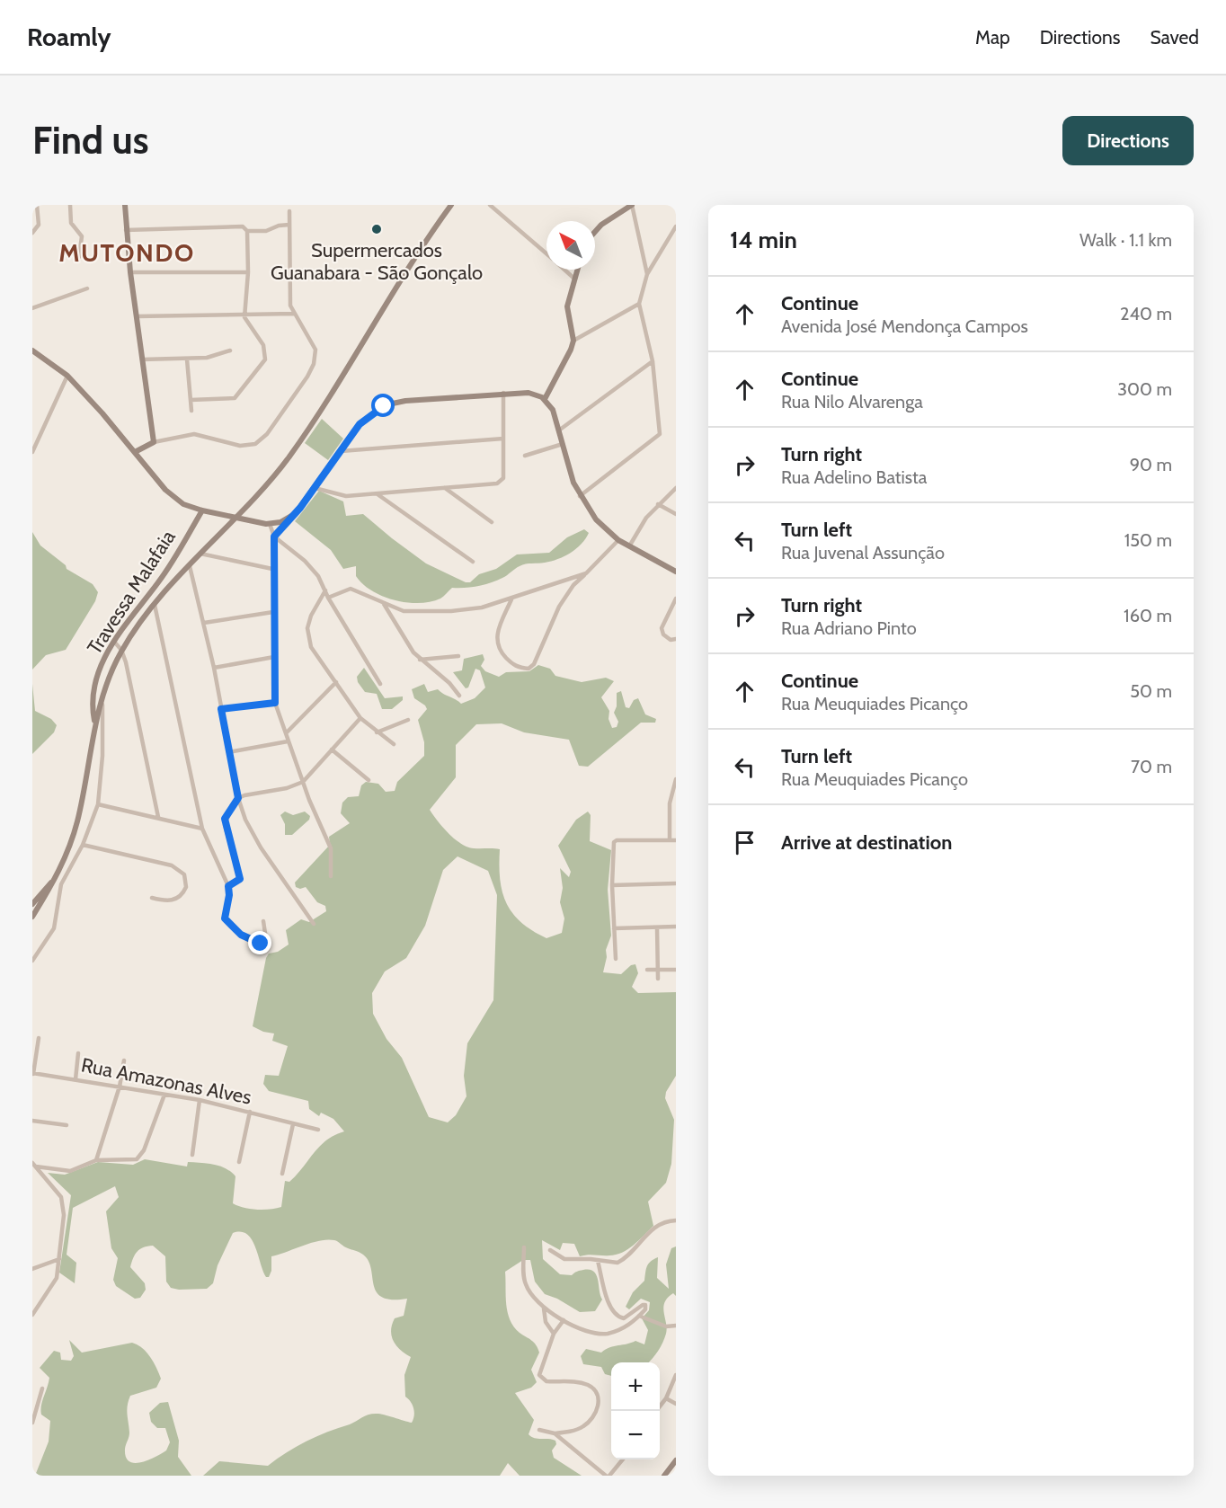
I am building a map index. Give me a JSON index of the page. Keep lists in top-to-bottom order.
{
  "streets": {
    "main road": ["Travessa Malafaia"],
    "street": ["Rua Amazonas Alves"]
  },
  "districts": ["MUTONDO"],
  "places": ["Supermercados Guanabara - São Gonçalo"],
  "north": "top left",
  "page": {
    "header": "Roamly",
    "nav": ["Map", "Directions", "Saved"],
    "buttons": "Directions",
    "title": "Find us",
    "heading": ["14 min", "Walk · 1.1 km"],
    "list": [
      ["Continue", "Avenida José Mendonça Campos", "240 m"],
      ["Continue", "Rua Nilo Alvarenga", "300 m"],
      ["Turn right", "Rua Adelino Batista", "90 m"],
      ["Turn left", "Rua Juvenal Assunção", "150 m"],
      ["Turn right", "Rua Adriano Pinto", "160 m"],
      ["Continue", "Rua Meuquiades Picanço", "50 m"],
      ["Turn left", "Rua Meuquiades Picanço", "70 m"],
      "Arrive at destination"
    ],
    "map_buttons": ["+", "−"]
  }
}
